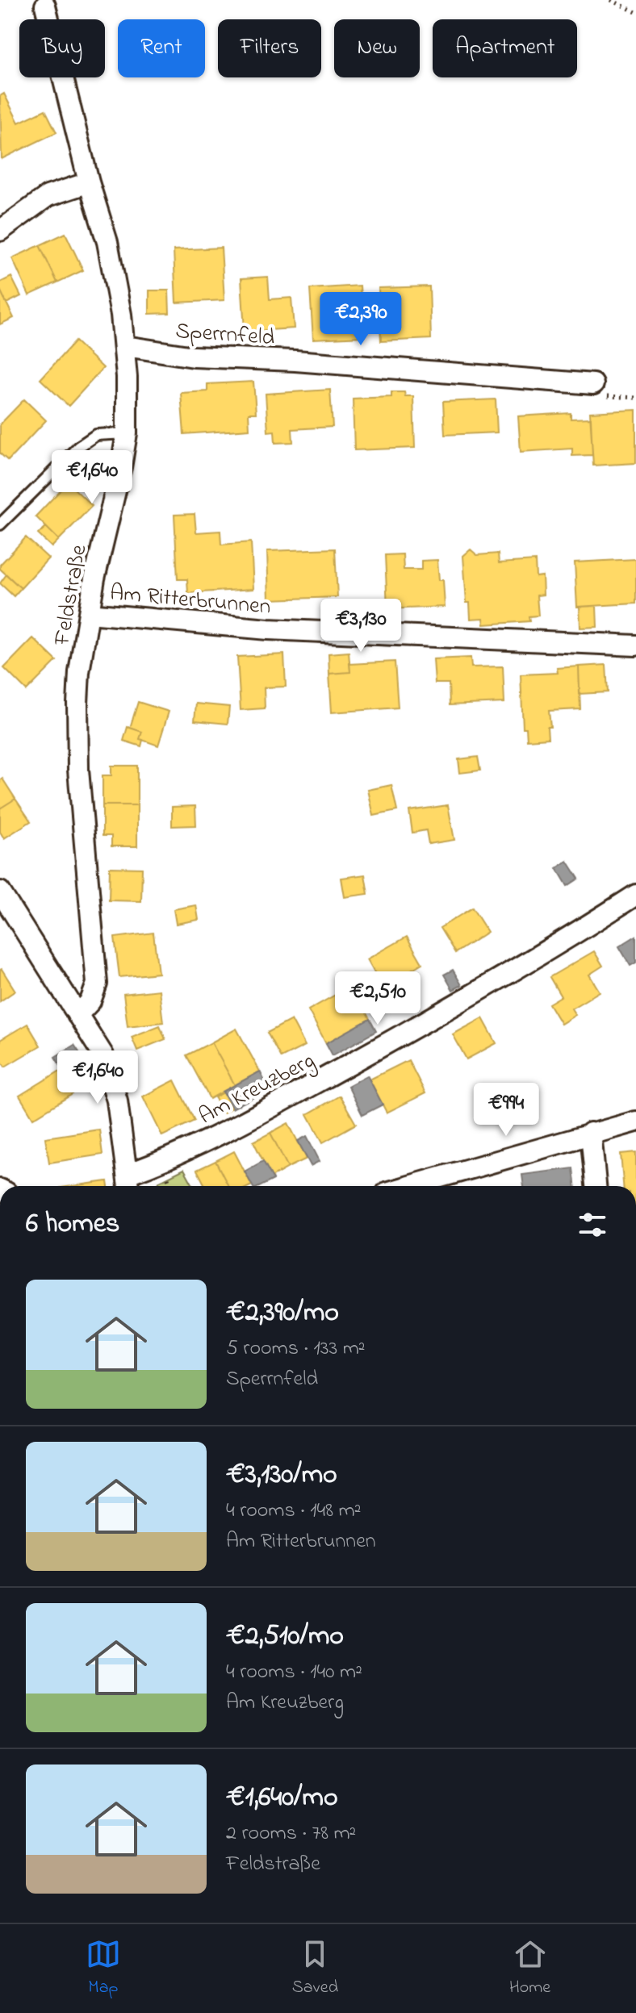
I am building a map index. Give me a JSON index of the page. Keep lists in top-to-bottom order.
{
  "streets": {
    "street": [
      "Sperrnfeld",
      "Feldstraße",
      "Am Ritterbrunnen",
      "Am Kreuzberg"
    ]
  },
  "crossings": [
    ["Sperrnfeld", "Feldstraße"],
    ["Feldstraße", "Am Ritterbrunnen"]
  ],
  "page": {
    "chip": [
      "Buy",
      "Rent",
      "Filters",
      "New",
      "Apartment"
    ],
    "price": [
      "€2,390",
      "€1,640",
      "€3,130",
      "€2,510",
      "€1,640",
      "€994"
    ],
    "heading": "6 homes",
    "list": [
      {
        "name": "€2,390/mo",
        "note": "5 rooms · 133 m² · Sperrnfeld"
      },
      {
        "name": "€3,130/mo",
        "note": "4 rooms · 148 m² · Am Ritterbrunnen"
      },
      {
        "name": "€2,510/mo",
        "note": "4 rooms · 140 m² · Am Kreuzberg"
      },
      {
        "name": "€1,640/mo",
        "note": "2 rooms · 78 m² · Feldstraße"
      }
    ],
    "tabs": ["Map", "Saved", "Home"]
  }
}
